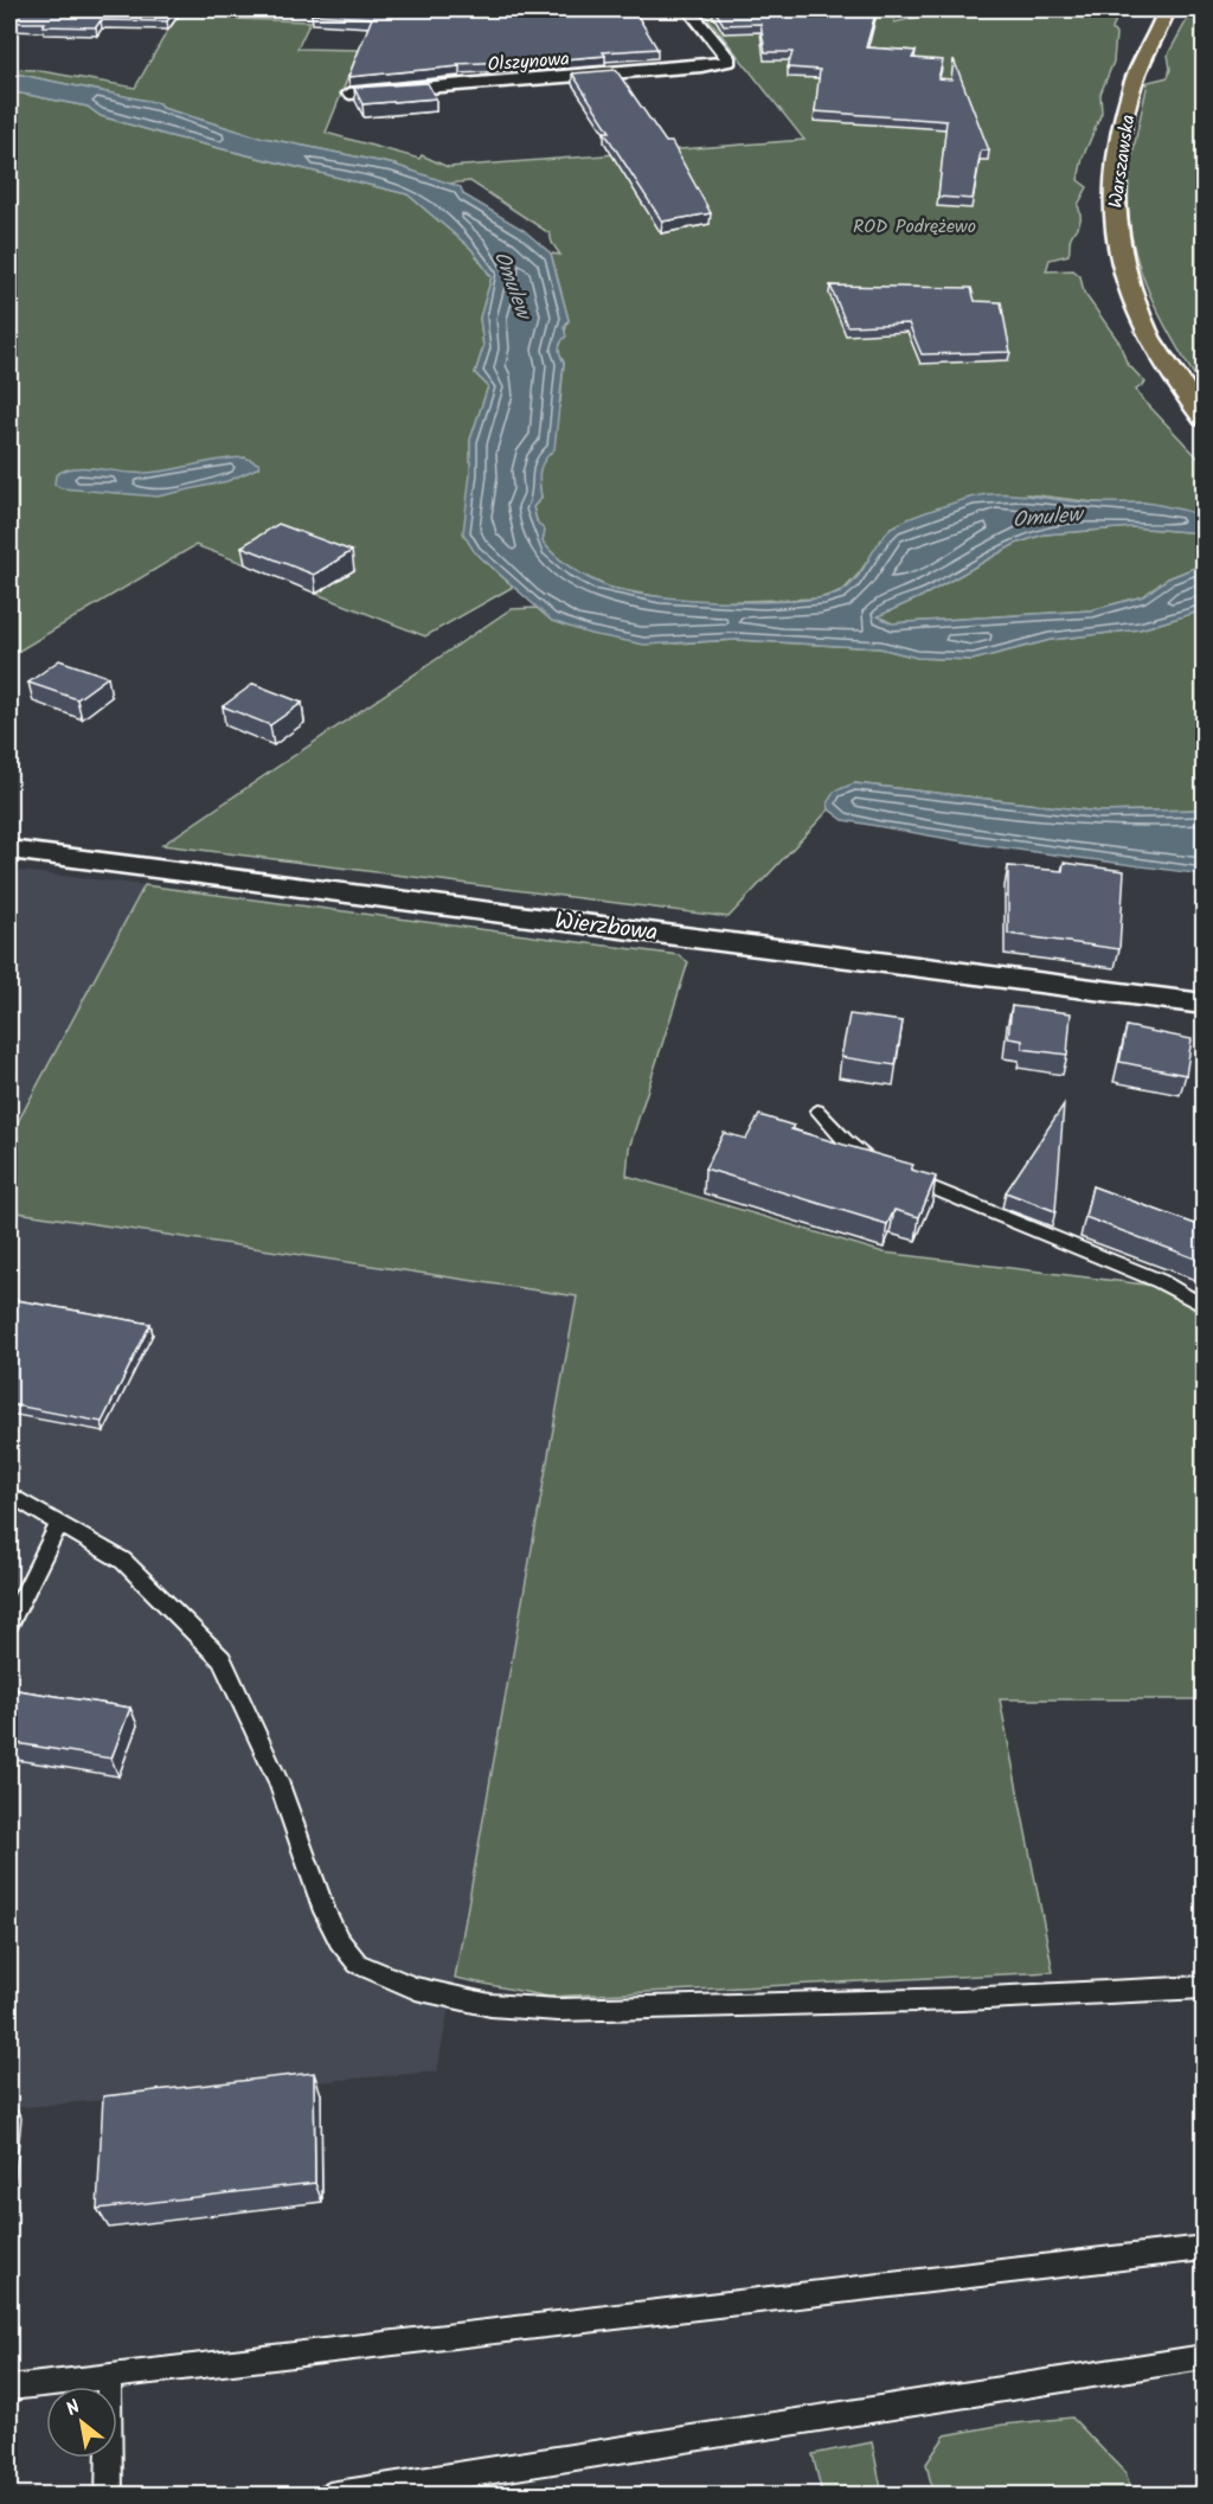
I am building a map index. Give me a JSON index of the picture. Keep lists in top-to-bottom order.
{
  "streets": {
    "main road": ["Warszawska"],
    "street": ["Olszynowa", "Wierzbowa"]
  },
  "water": ["Omulew"],
  "parks": ["ROD Podrężewo"],
  "north": "top left"
}
